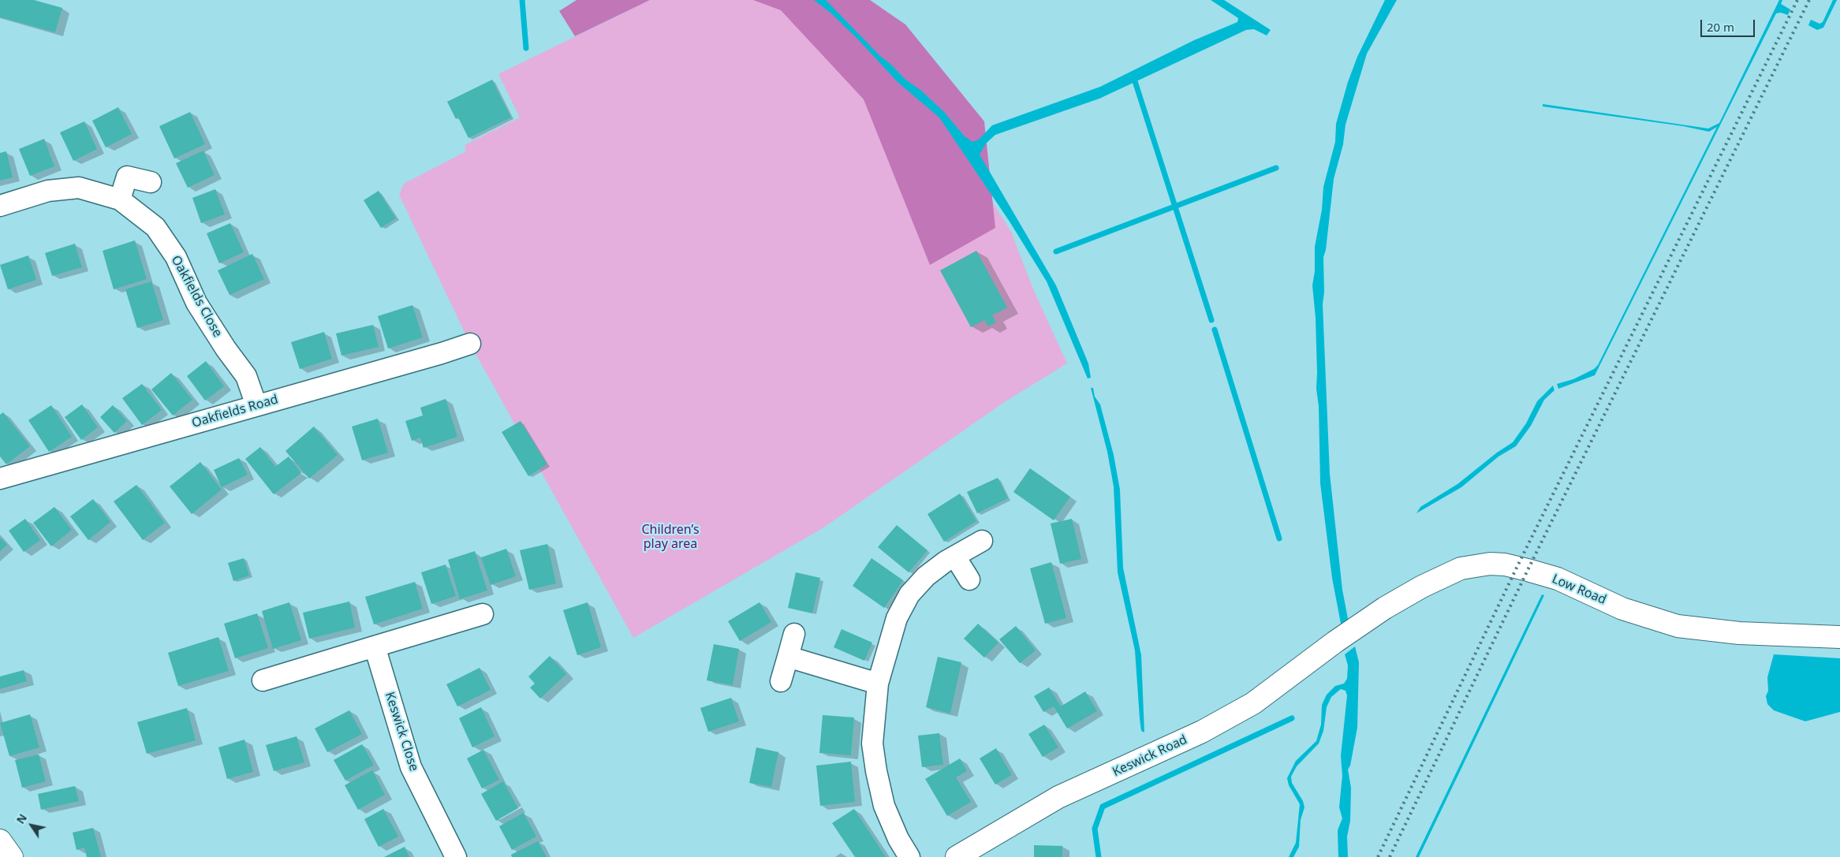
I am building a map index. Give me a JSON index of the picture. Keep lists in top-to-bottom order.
{
  "streets": {
    "street": [
      "Oakfields Close",
      "Oakfields Road",
      "Low Road",
      "Keswick Close",
      "Keswick Road"
    ]
  },
  "crossings": [
    ["Oakfields Close", "Oakfields Road"],
    ["Low Road", "Keswick Road"]
  ],
  "parks": ["Children’s play area"],
  "scale_bar": "20 m",
  "north": "top left"
}
